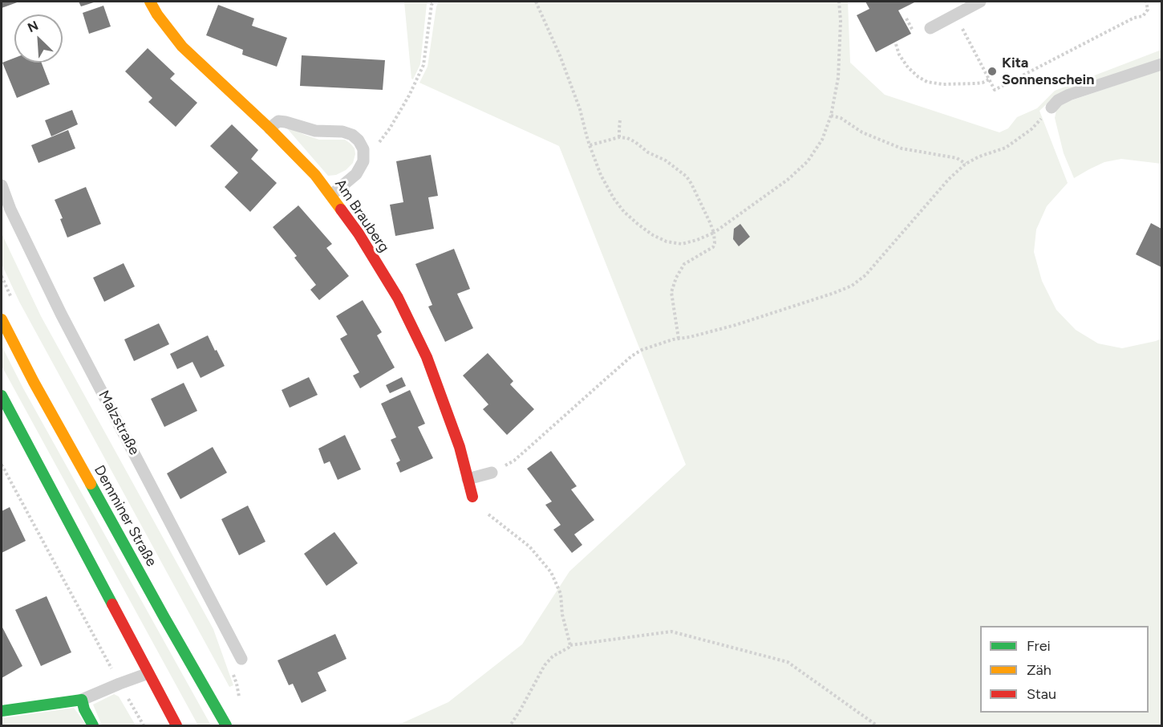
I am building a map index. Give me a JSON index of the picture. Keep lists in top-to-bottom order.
{
  "streets": {
    "main road": ["Am Brauberg", "Demminer Straße"],
    "lane": ["Malzstraße"]
  },
  "places": ["Kita Sonnenschein"],
  "legend": ["Frei", "Zäh", "Stau"],
  "north": "top left"
}
